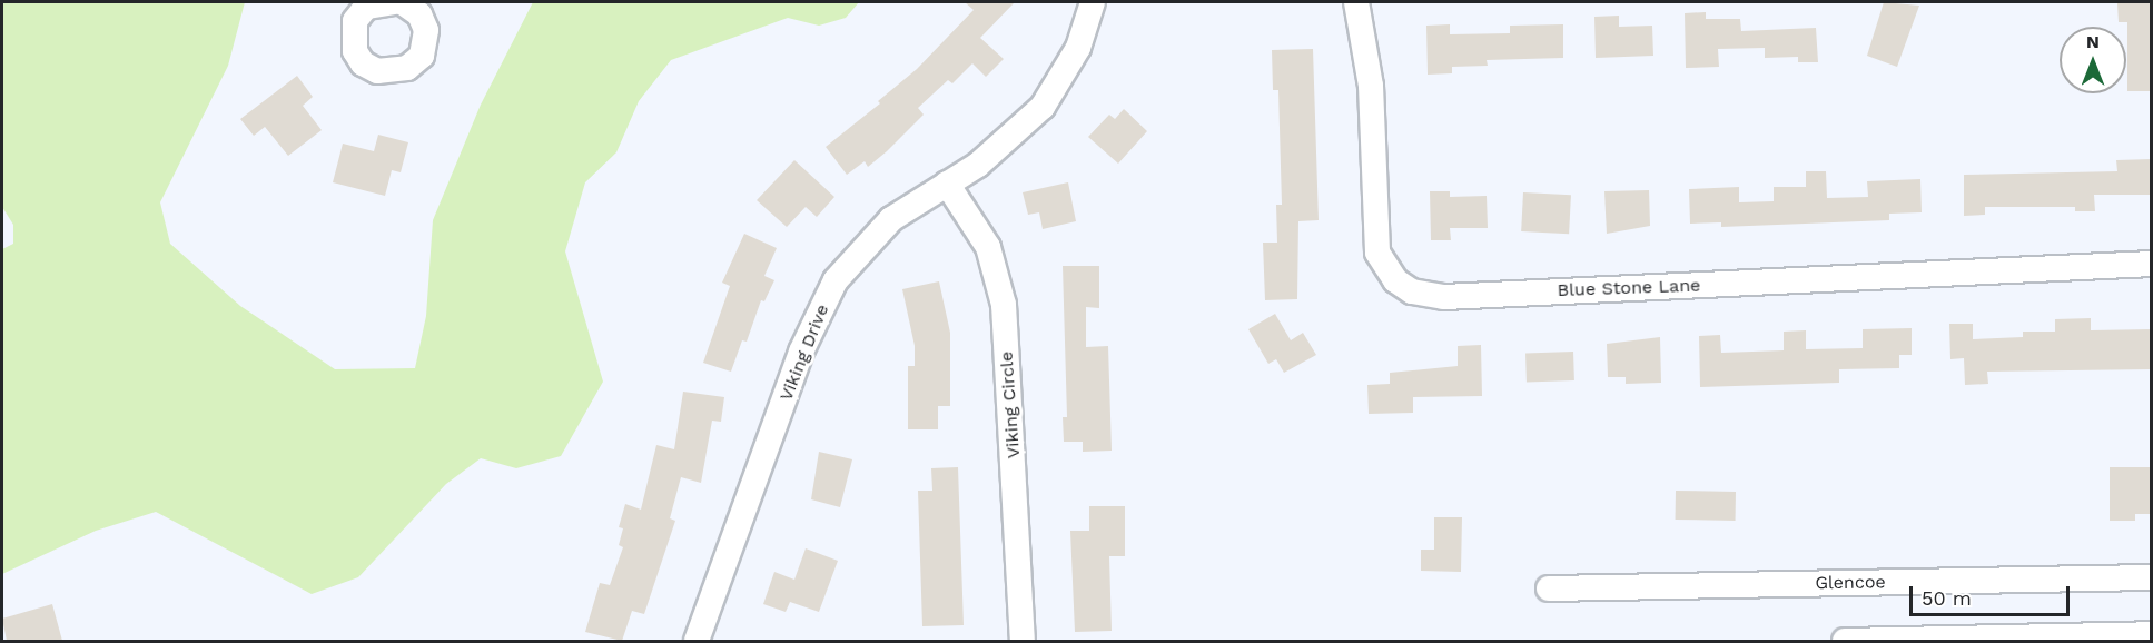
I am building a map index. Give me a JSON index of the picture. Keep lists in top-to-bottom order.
{
  "streets": {
    "street": [
      "Blue Stone Lane",
      "Viking Drive",
      "Viking Circle",
      "Glencoe"
    ]
  },
  "crossings": [
    ["Viking Drive", "Viking Circle"]
  ],
  "scale_bar": "50 m",
  "north": "top"
}
